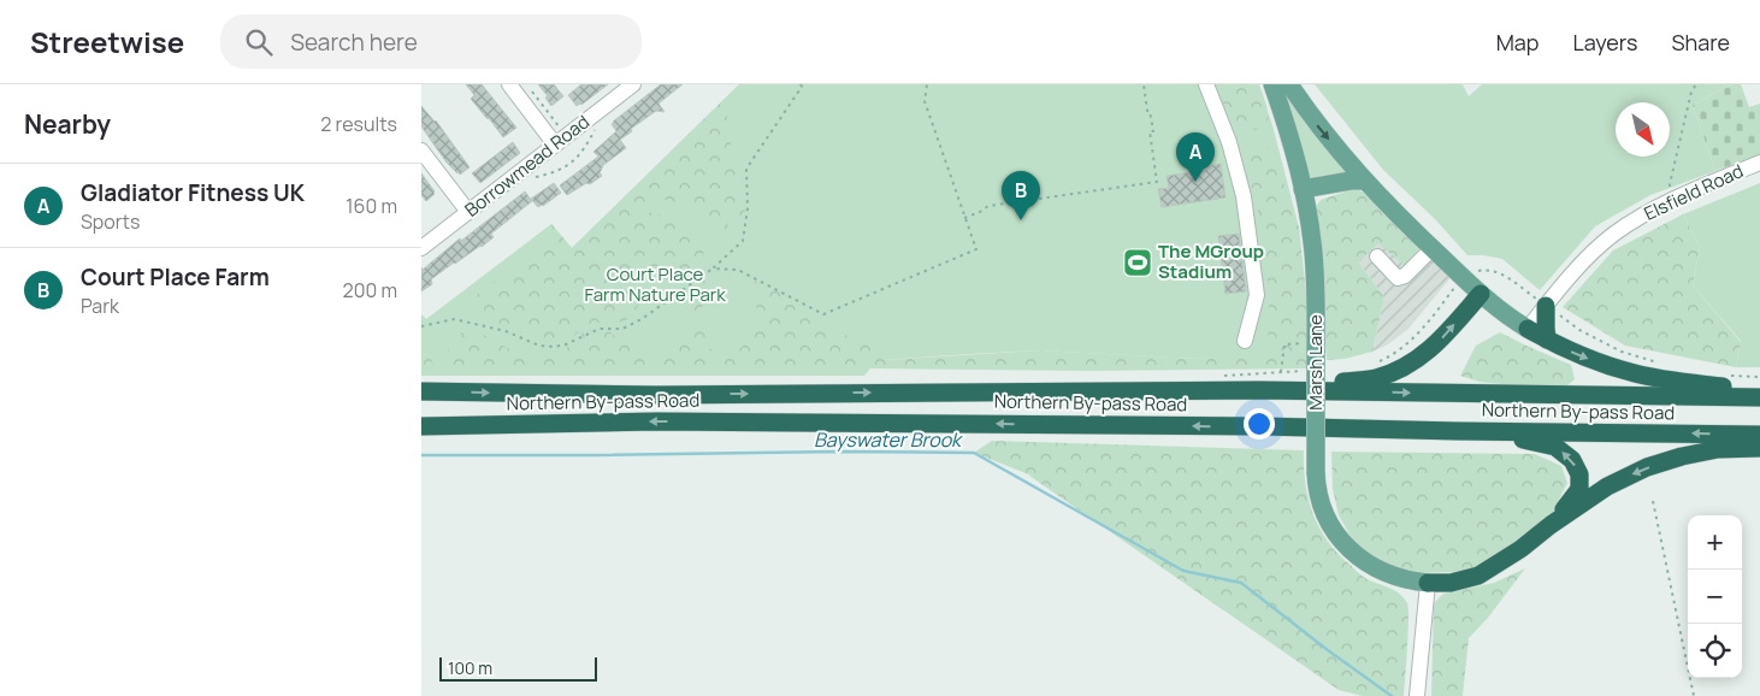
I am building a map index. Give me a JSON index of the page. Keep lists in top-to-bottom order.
{
  "streets": {
    "highway": ["Northern By-pass Road"],
    "main road": ["Marsh Lane"],
    "street": ["Borrowmead Road", "Elsfield Road"]
  },
  "water": ["Bayswater Brook"],
  "parks": ["Court Place Farm Nature Park"],
  "places": {
    "sports": ["The MGroup Stadium"]
  },
  "scale_bar": "100 m",
  "north": "bottom right",
  "page": {
    "header": "Streetwise",
    "search": "Search here",
    "nav": ["Map", "Layers", "Share"],
    "heading": ["Nearby", "2 results"],
    "pins": ["A", "B"],
    "list": [
      {
        "mark": "A",
        "name": "Gladiator Fitness UK",
        "note": "Sports",
        "value": "160 m"
      },
      {
        "mark": "B",
        "name": "Court Place Farm",
        "note": "Park",
        "value": "200 m"
      }
    ],
    "map_buttons": ["+", "−"],
    "scale": "100 m"
  }
}
